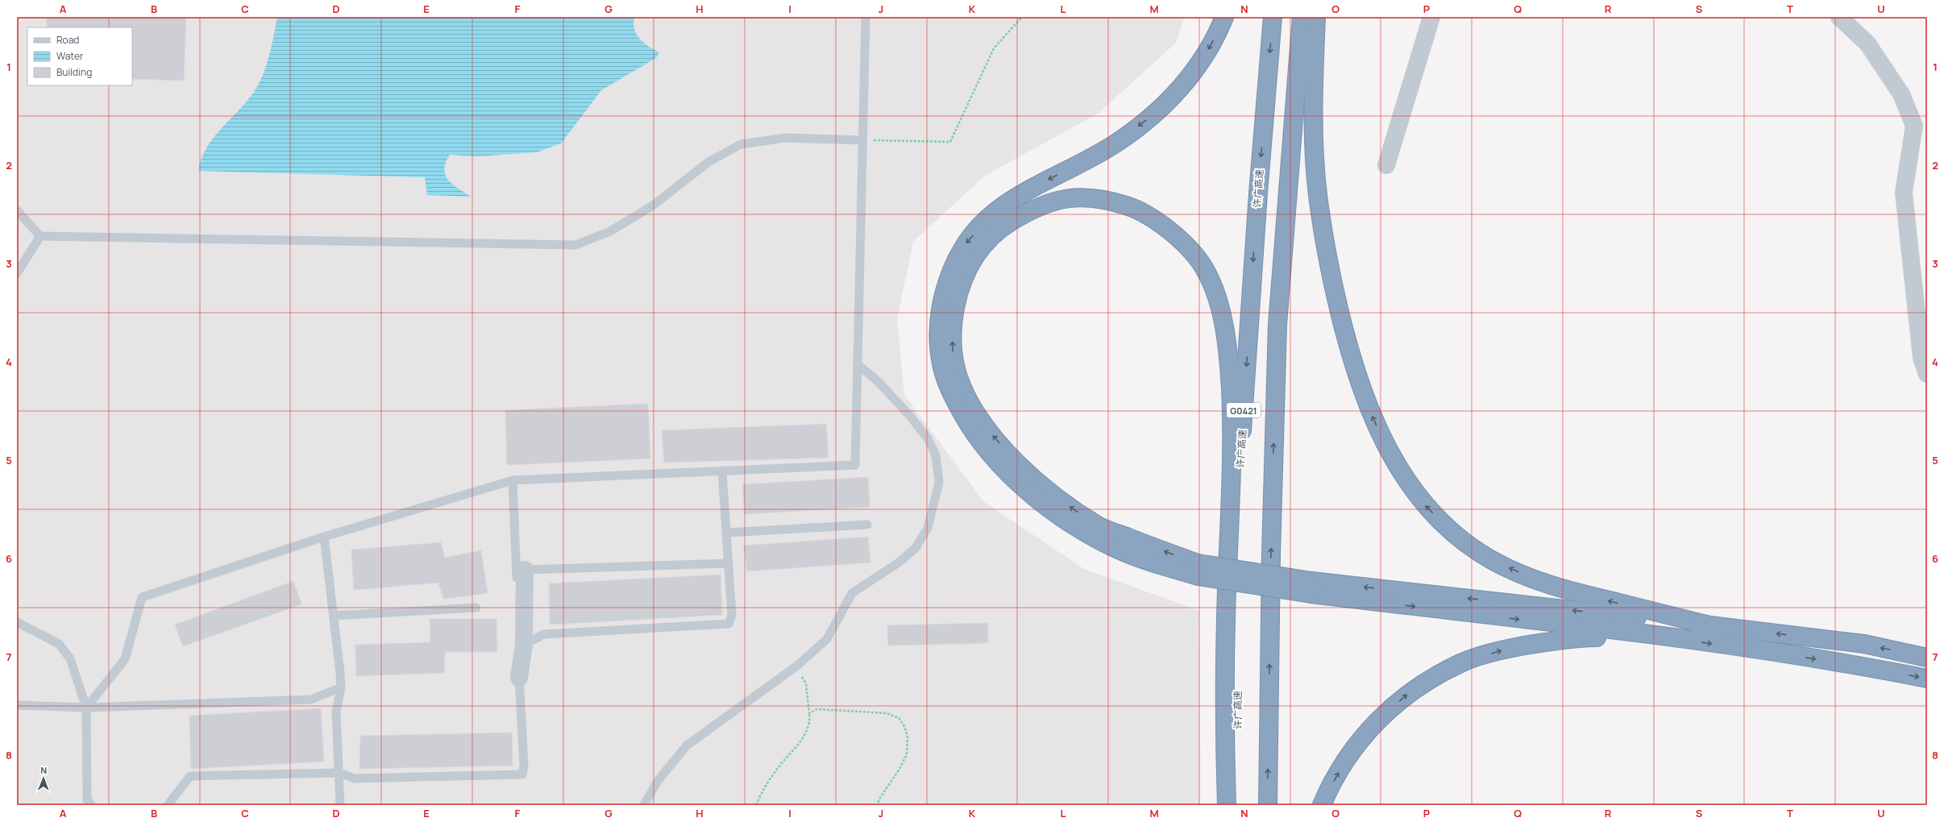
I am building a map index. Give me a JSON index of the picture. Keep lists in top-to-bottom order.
{
  "streets": {
    "highway": ["许广高速", "G0421"]
  },
  "legend": ["Road", "Water", "Building"],
  "north": "top",
  "grid": {
    "columns": [
      "A",
      "B",
      "C",
      "D",
      "E",
      "F",
      "G",
      "H",
      "I",
      "J",
      "K",
      "L",
      "M",
      "N",
      "O",
      "P",
      "Q",
      "R",
      "S",
      "T",
      "U"
    ],
    "rows": [
      "1",
      "2",
      "3",
      "4",
      "5",
      "6",
      "7",
      "8"
    ]
  }
}
